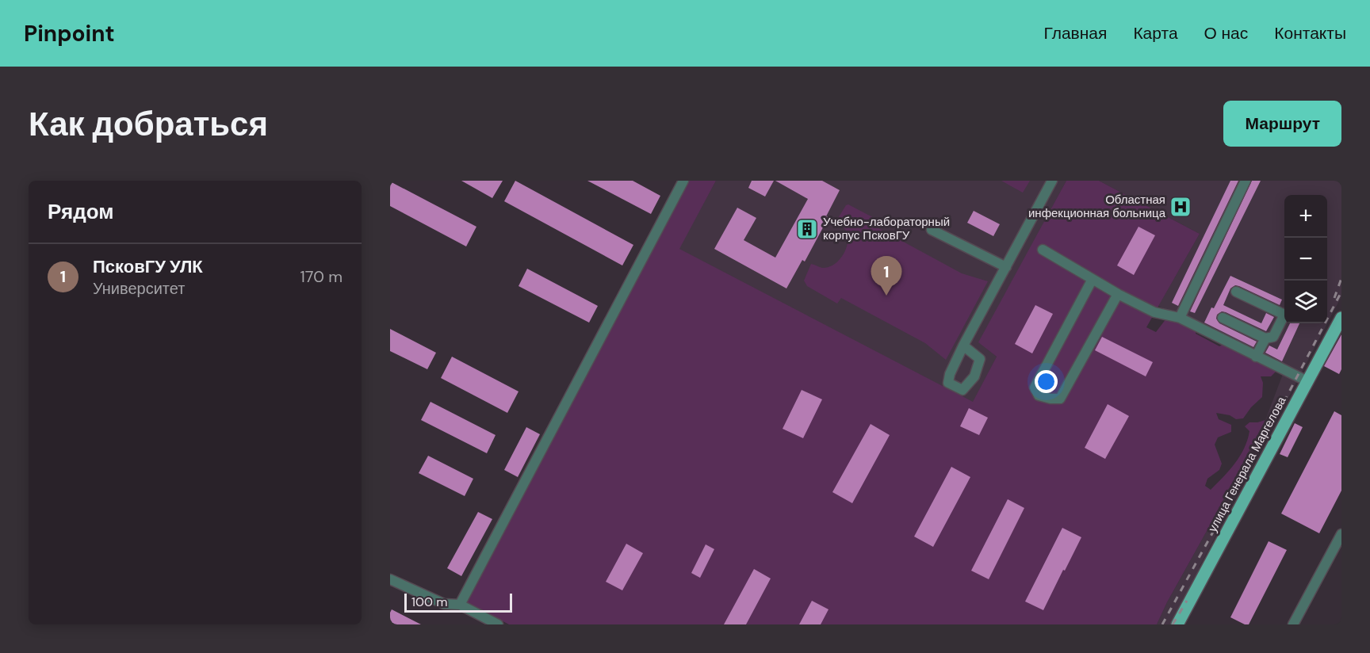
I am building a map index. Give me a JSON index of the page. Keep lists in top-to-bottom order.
{
  "streets": {
    "main road": ["улица Генерала Маргелова"]
  },
  "places": {
    "hospital": ["Областная инфекционная больница"],
    "building": ["Учебно-лабораторный корпус ПсковГУ"]
  },
  "scale_bar": "100 m",
  "page": {
    "header": "Pinpoint",
    "nav": [
      "Главная",
      "Карта",
      "О нас",
      "Контакты"
    ],
    "buttons": "Маршрут",
    "title": "Как добраться",
    "heading": "Рядом",
    "map_buttons": ["+", "−"],
    "list": [
      {
        "mark": "1",
        "name": "ПсковГУ УЛК",
        "note": "Университет",
        "value": "170 m"
      }
    ],
    "pins": "1",
    "scale": "100 m"
  }
}
